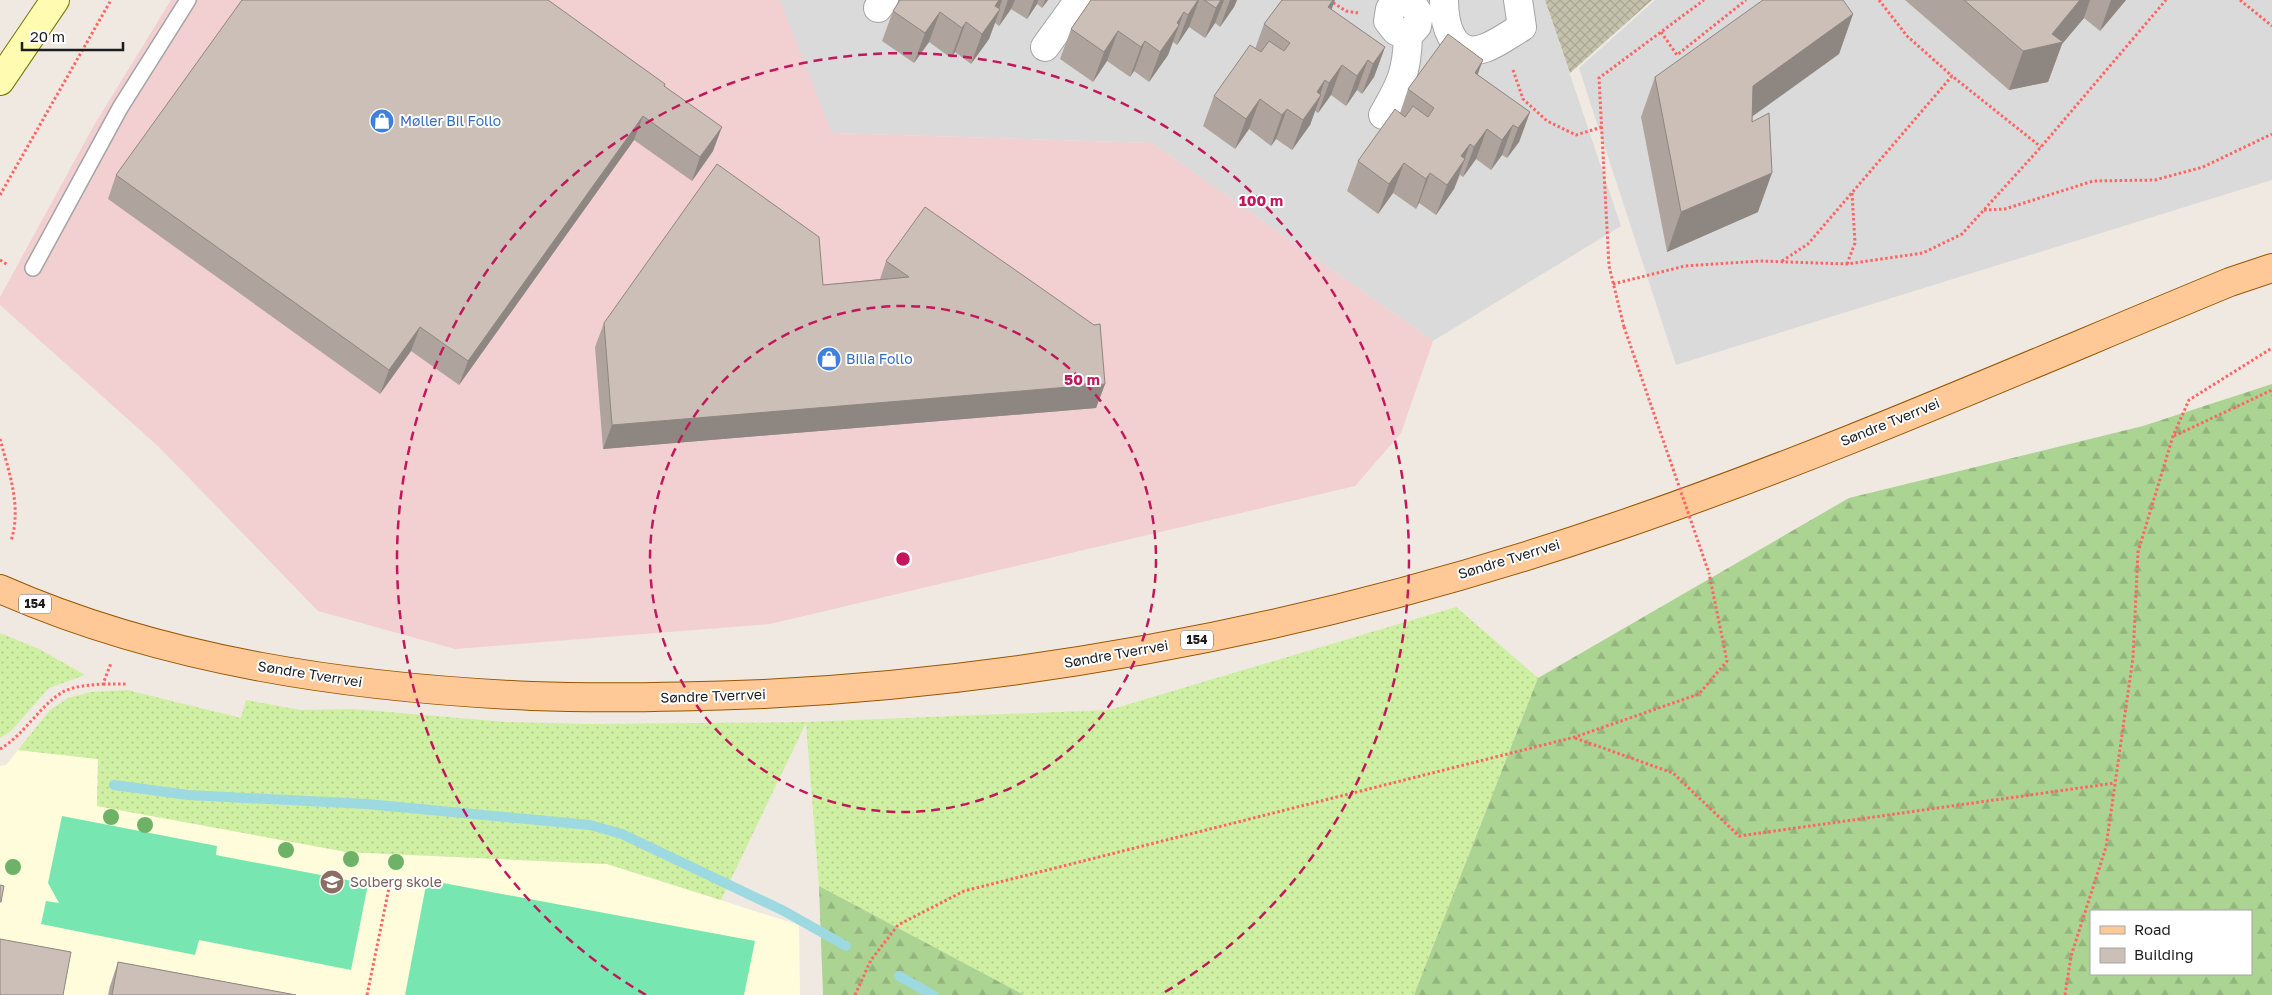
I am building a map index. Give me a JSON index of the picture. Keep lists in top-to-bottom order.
{
  "streets": {
    "main road": ["Søndre Tverrvei", "154"]
  },
  "places": {
    "shop": ["Møller Bil Follo", "Bilia Follo"],
    "school or university": ["Solberg skole"]
  },
  "legend": ["Road", "Building"],
  "scale_bar": "20 m",
  "rings": ["100 m", "50 m"]
}
